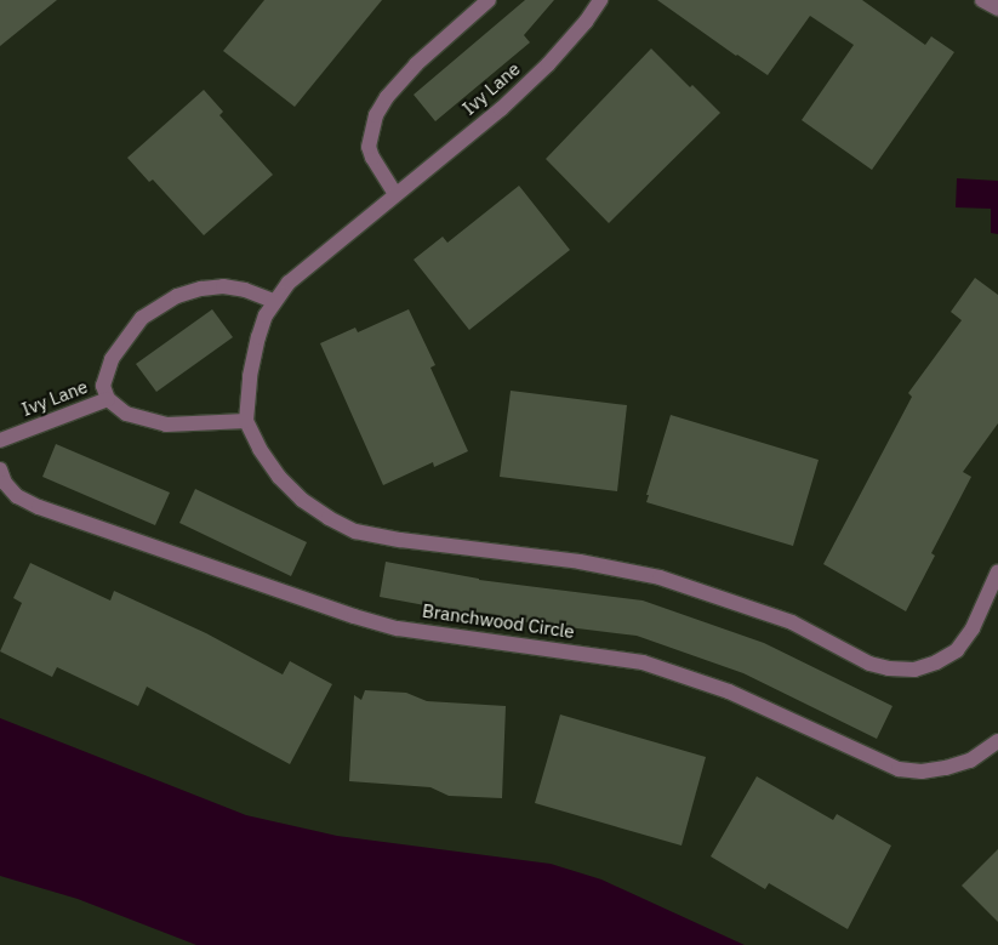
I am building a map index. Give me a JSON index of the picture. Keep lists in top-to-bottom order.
{
  "streets": {
    "street": ["Ivy Lane", "Branchwood Circle"]
  }
}
